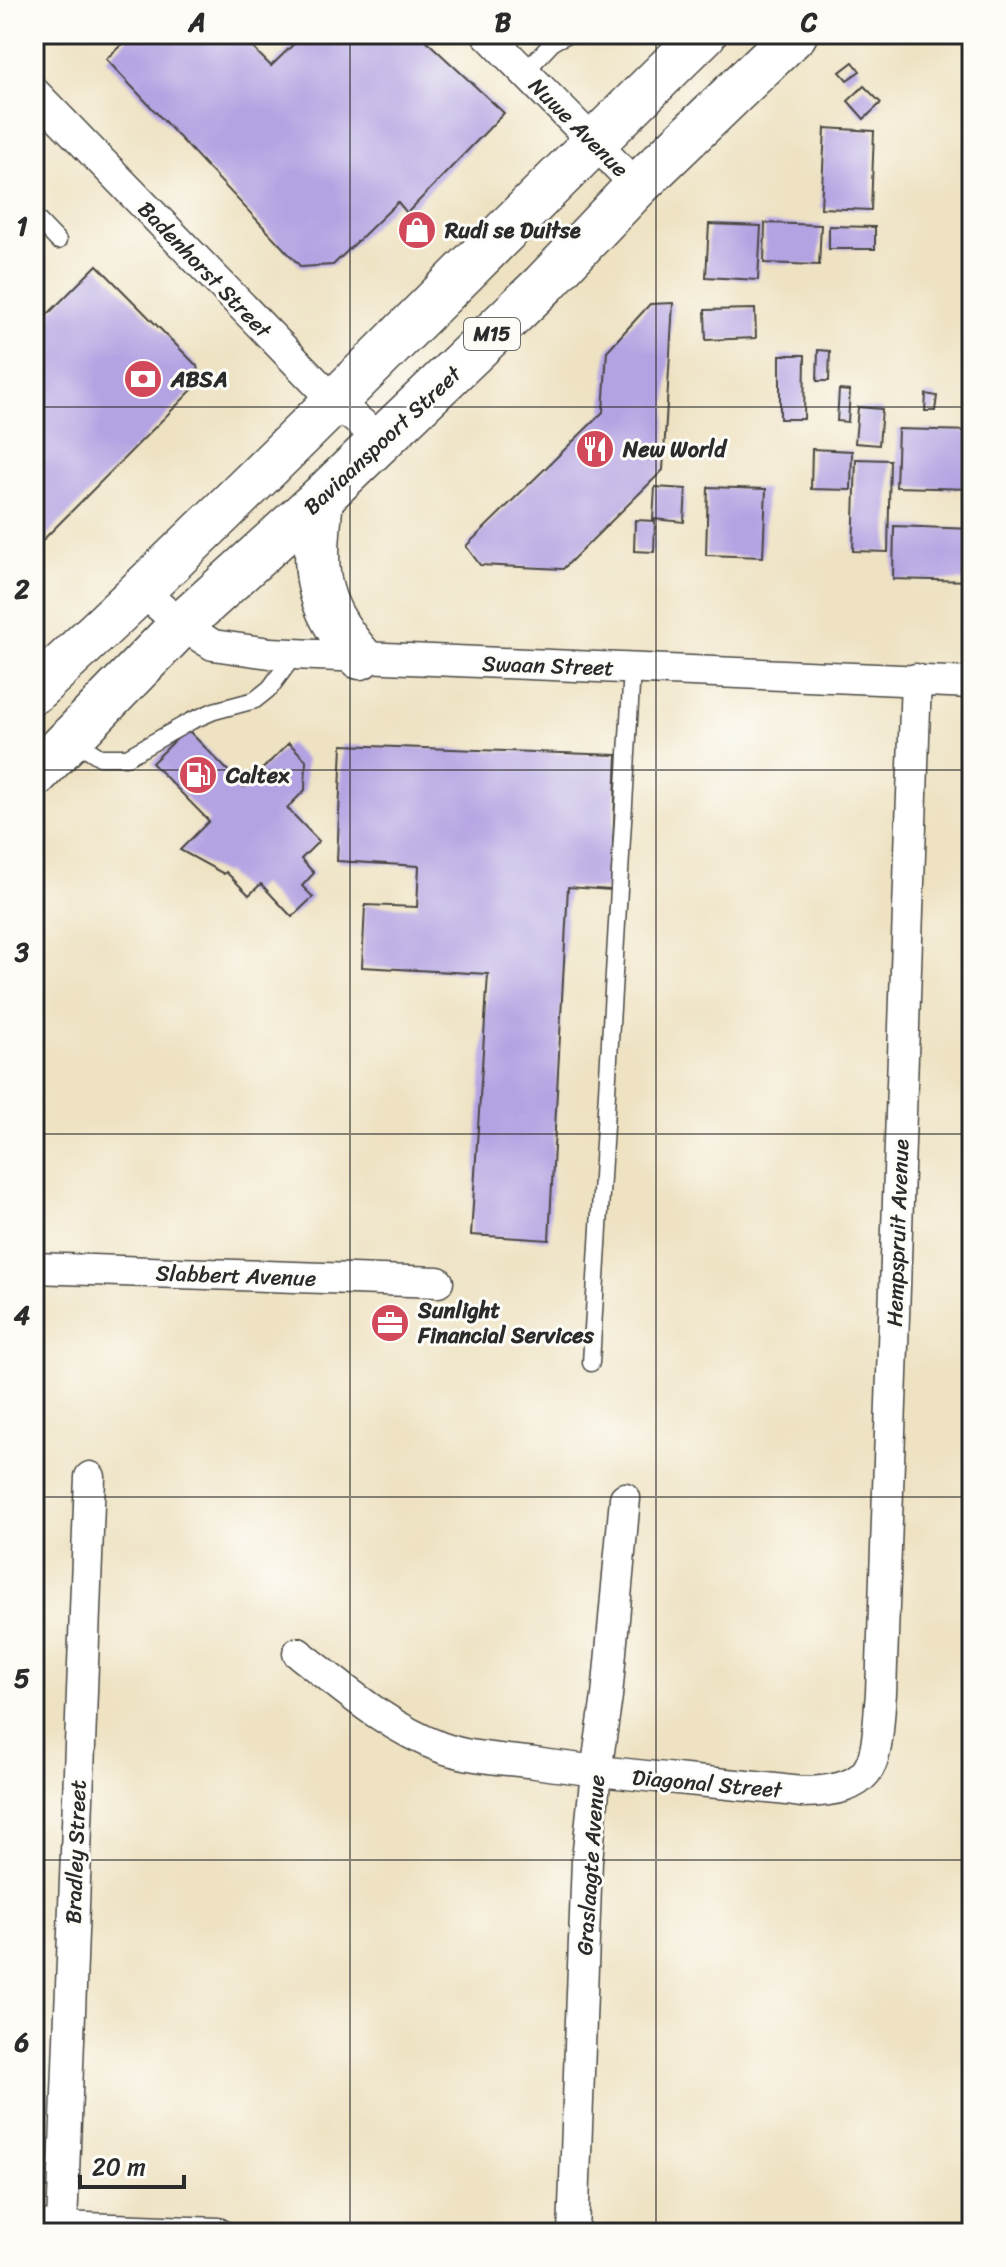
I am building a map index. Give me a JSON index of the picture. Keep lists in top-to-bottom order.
{
  "streets": {
    "main road": ["M15", "Baviaanspoort Street"],
    "street": [
      "Nuwe Avenue",
      "Badenhorst Street",
      "Swaan Street",
      "Hempspruit Avenue",
      "Slabbert Avenue",
      "Diagonal Street",
      "Bradley Street",
      "Graslaagte Avenue"
    ]
  },
  "crossings": [
    ["Nuwe Avenue", "M15"],
    ["Nuwe Avenue", "Baviaanspoort Street"],
    ["Badenhorst Street", "M15"],
    ["Badenhorst Street", "Baviaanspoort Street"],
    ["M15", "Swaan Street"],
    ["Baviaanspoort Street", "Swaan Street"],
    ["Swaan Street", "Hempspruit Avenue"],
    ["Hempspruit Avenue", "Diagonal Street"],
    ["Diagonal Street", "Graslaagte Avenue"]
  ],
  "places": {
    "shop": ["Rudi se Duitse"],
    "bank": ["ABSA"],
    "restaurant": ["New World"],
    "fuel station": ["Caltex"],
    "office": ["Sunlight Financial Services"]
  },
  "scale_bar": "20 m",
  "grid": {
    "columns": ["A", "B", "C"],
    "rows": [
      "1",
      "2",
      "3",
      "4",
      "5",
      "6"
    ]
  }
}
